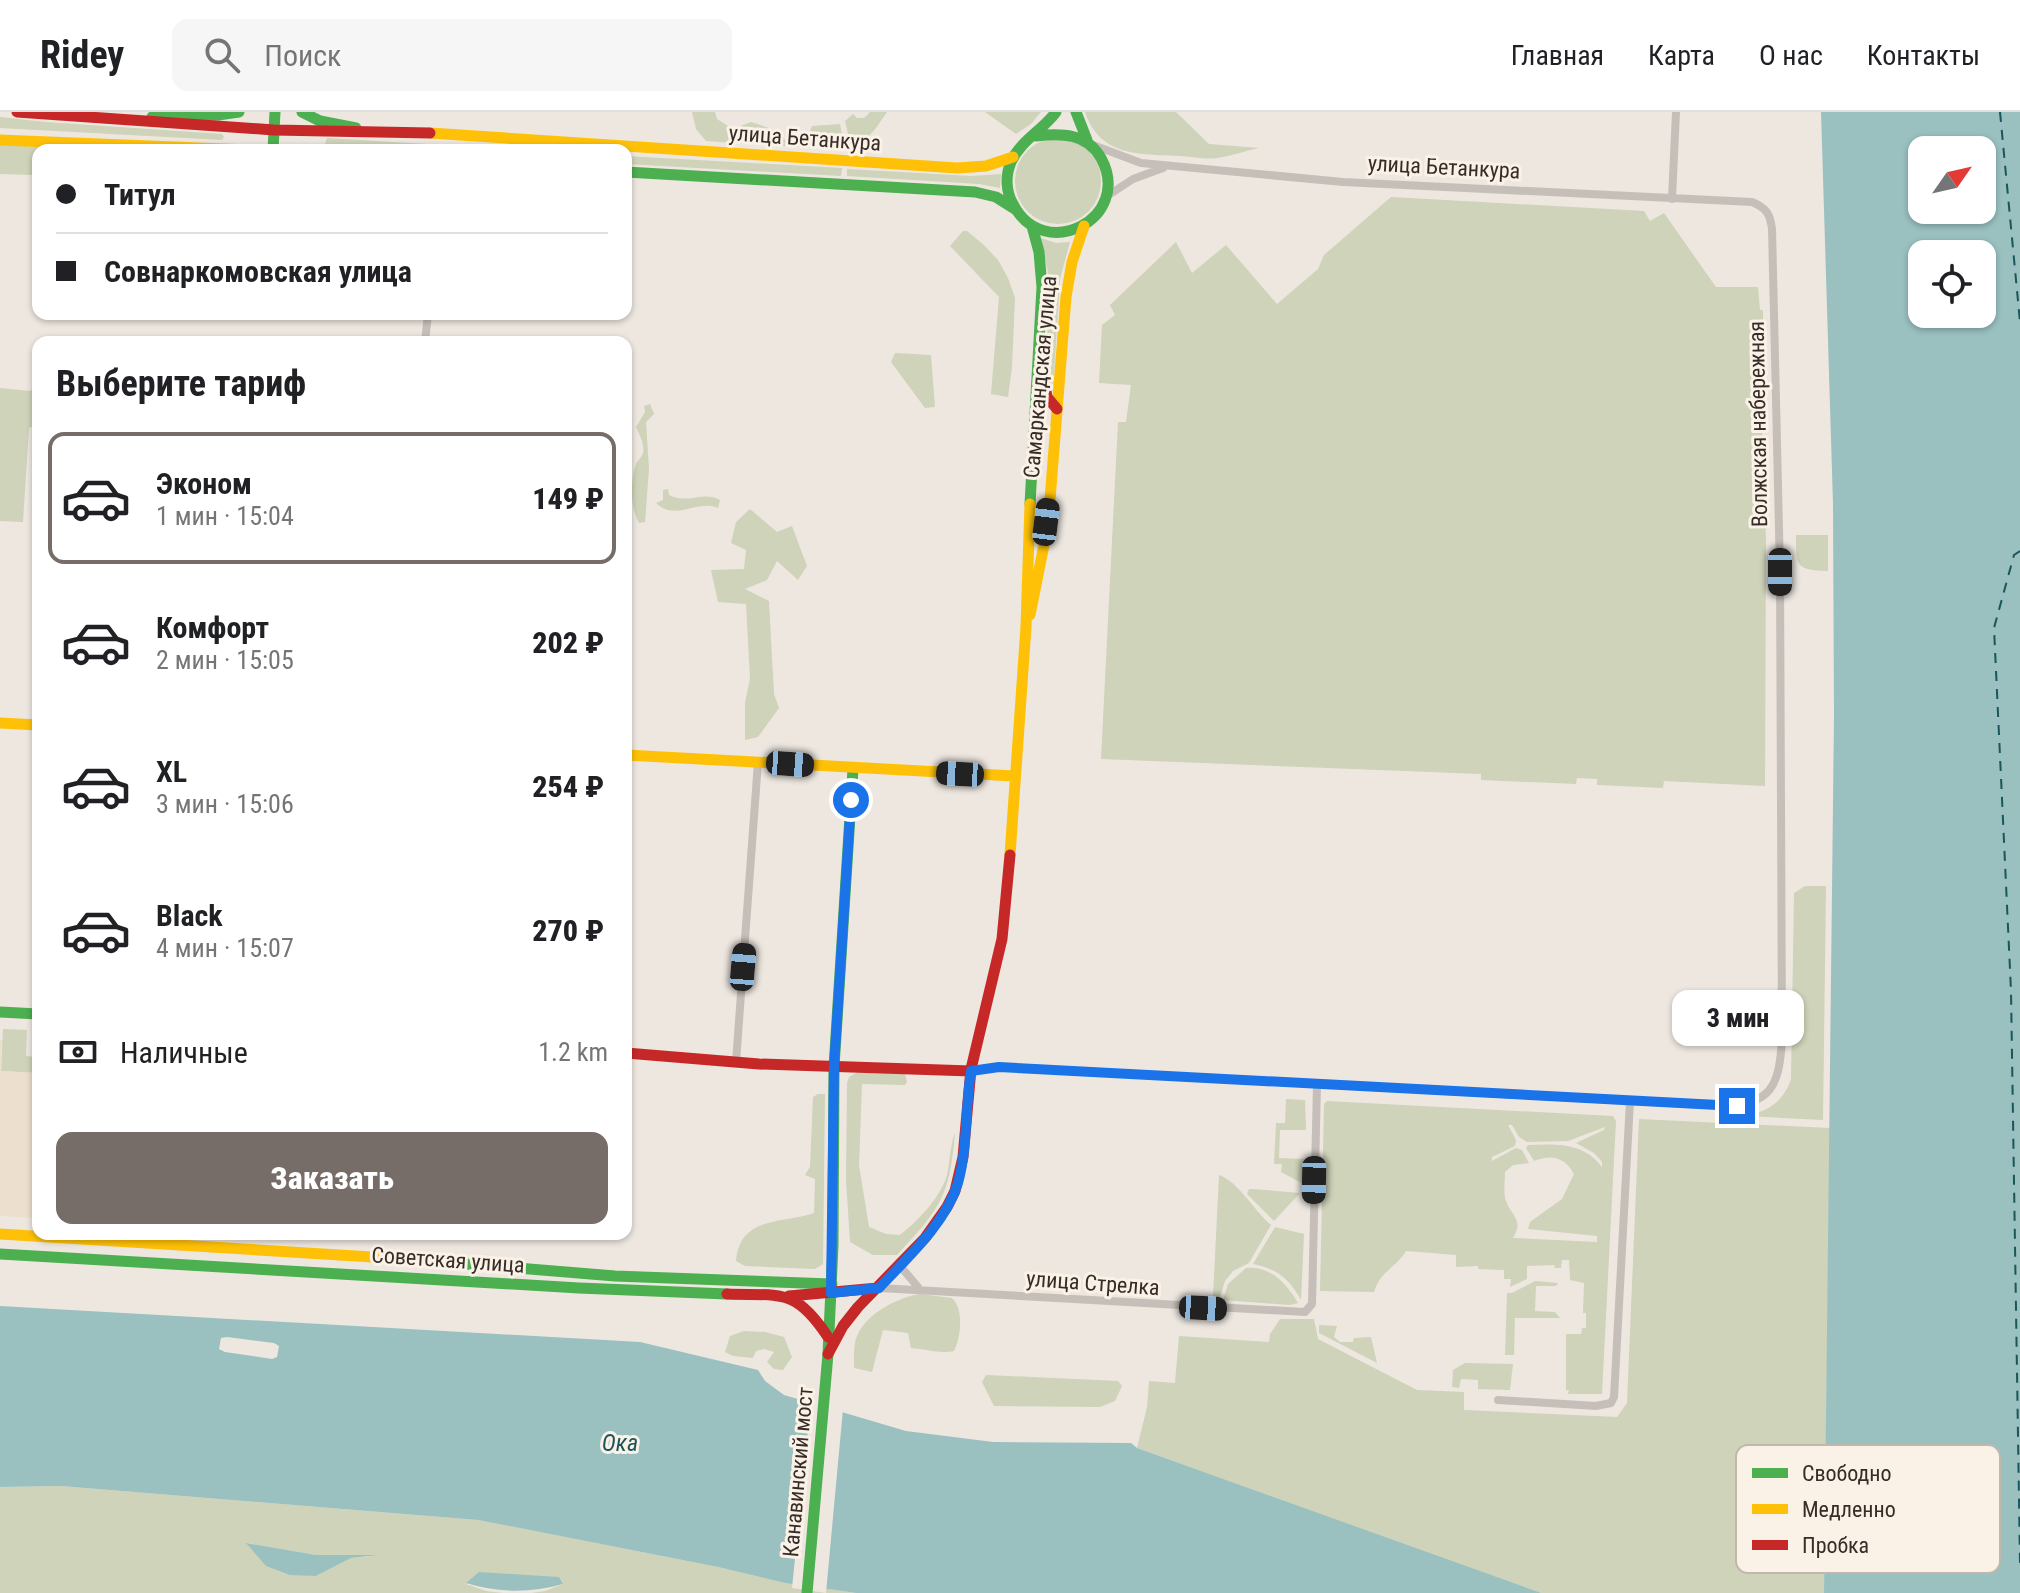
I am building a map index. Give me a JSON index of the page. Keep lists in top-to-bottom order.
{
  "streets": {
    "main road": [
      "улица Бетанкура",
      "Самаркандская улица",
      "Советская улица",
      "Канавинский мост"
    ],
    "street": ["Волжская набережная", "улица Стрелка"]
  },
  "crossings": [
    ["улица Бетанкура", "Самаркандская улица"],
    ["улица Бетанкура", "Волжская набережная"],
    ["Самаркандская улица", "улица Стрелка"],
    ["Самаркандская улица", "Канавинский мост"],
    ["Советская улица", "Канавинский мост"]
  ],
  "water": ["Ока"],
  "legend": ["Свободно", "Медленно", "Пробка"],
  "north": "top right",
  "page": {
    "header": "Ridey",
    "search": "Поиск",
    "nav": [
      "Главная",
      "Карта",
      "О нас",
      "Контакты"
    ],
    "banner": ["Титул", "Совнаркомовская улица"],
    "heading": "Выберите тариф",
    "list": [
      {
        "name": "Эконом",
        "note": "1 мин · 15:04",
        "value": "149 ₽"
      },
      {
        "name": "Комфорт",
        "note": "2 мин · 15:05",
        "value": "202 ₽"
      },
      {
        "name": "XL",
        "note": "3 мин · 15:06",
        "value": "254 ₽"
      },
      {
        "name": "Black",
        "note": "4 мин · 15:07",
        "value": "270 ₽"
      }
    ],
    "bubble": "3 мин",
    "pay": ["Наличные", "1.2 km"],
    "buttons": "Заказать"
  }
}
